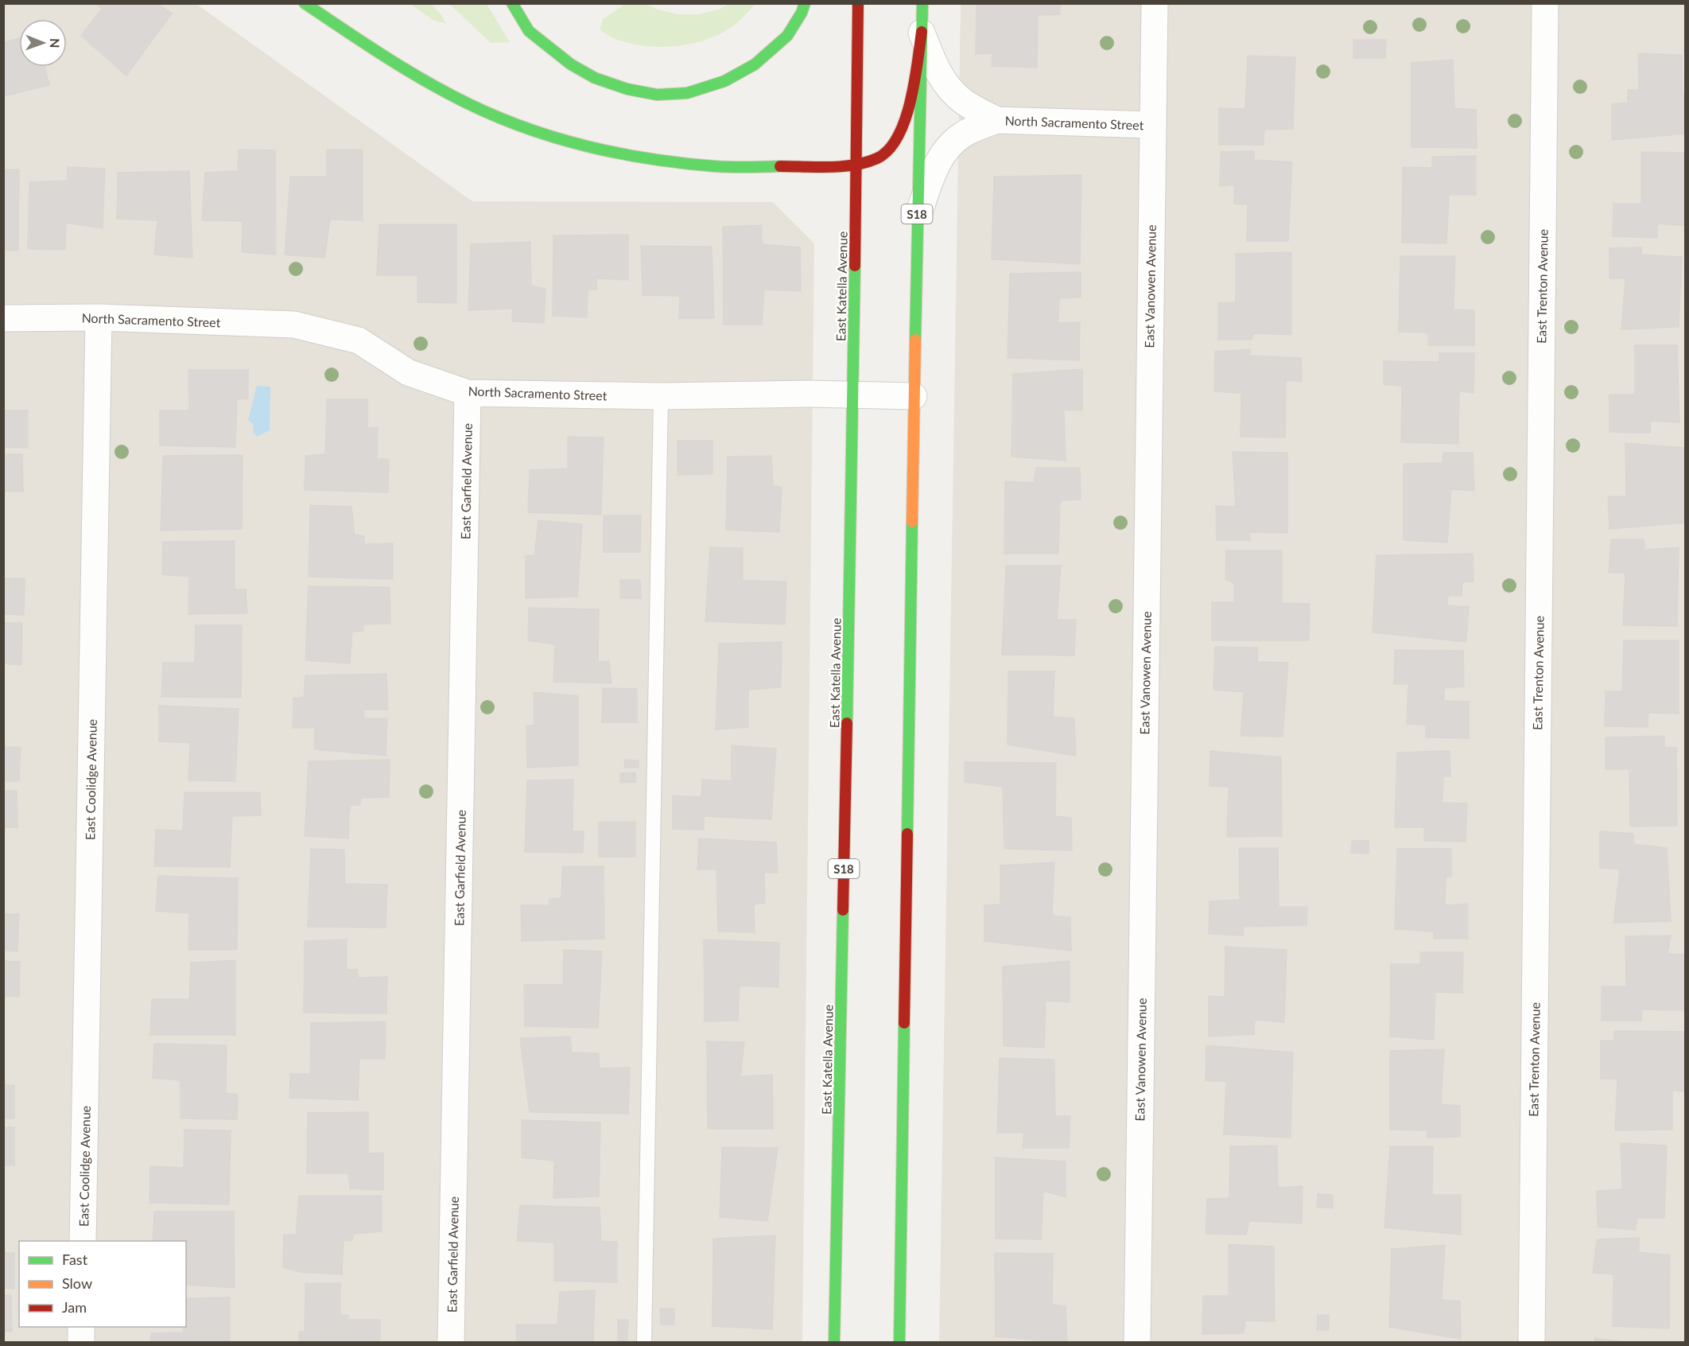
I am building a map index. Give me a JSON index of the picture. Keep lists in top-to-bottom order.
{
  "streets": {
    "main road": ["S18", "East Katella Avenue"],
    "street": [
      "North Sacramento Street",
      "East Vanowen Avenue",
      "East Trenton Avenue",
      "East Garfield Avenue",
      "East Coolidge Avenue"
    ]
  },
  "crossings": [
    ["North Sacramento Street", "S18"],
    ["North Sacramento Street", "East Katella Avenue"],
    ["North Sacramento Street", "East Vanowen Avenue"],
    ["North Sacramento Street", "East Garfield Avenue"],
    ["North Sacramento Street", "East Coolidge Avenue"]
  ],
  "legend": ["Fast", "Slow", "Jam"],
  "north": "right"
}
